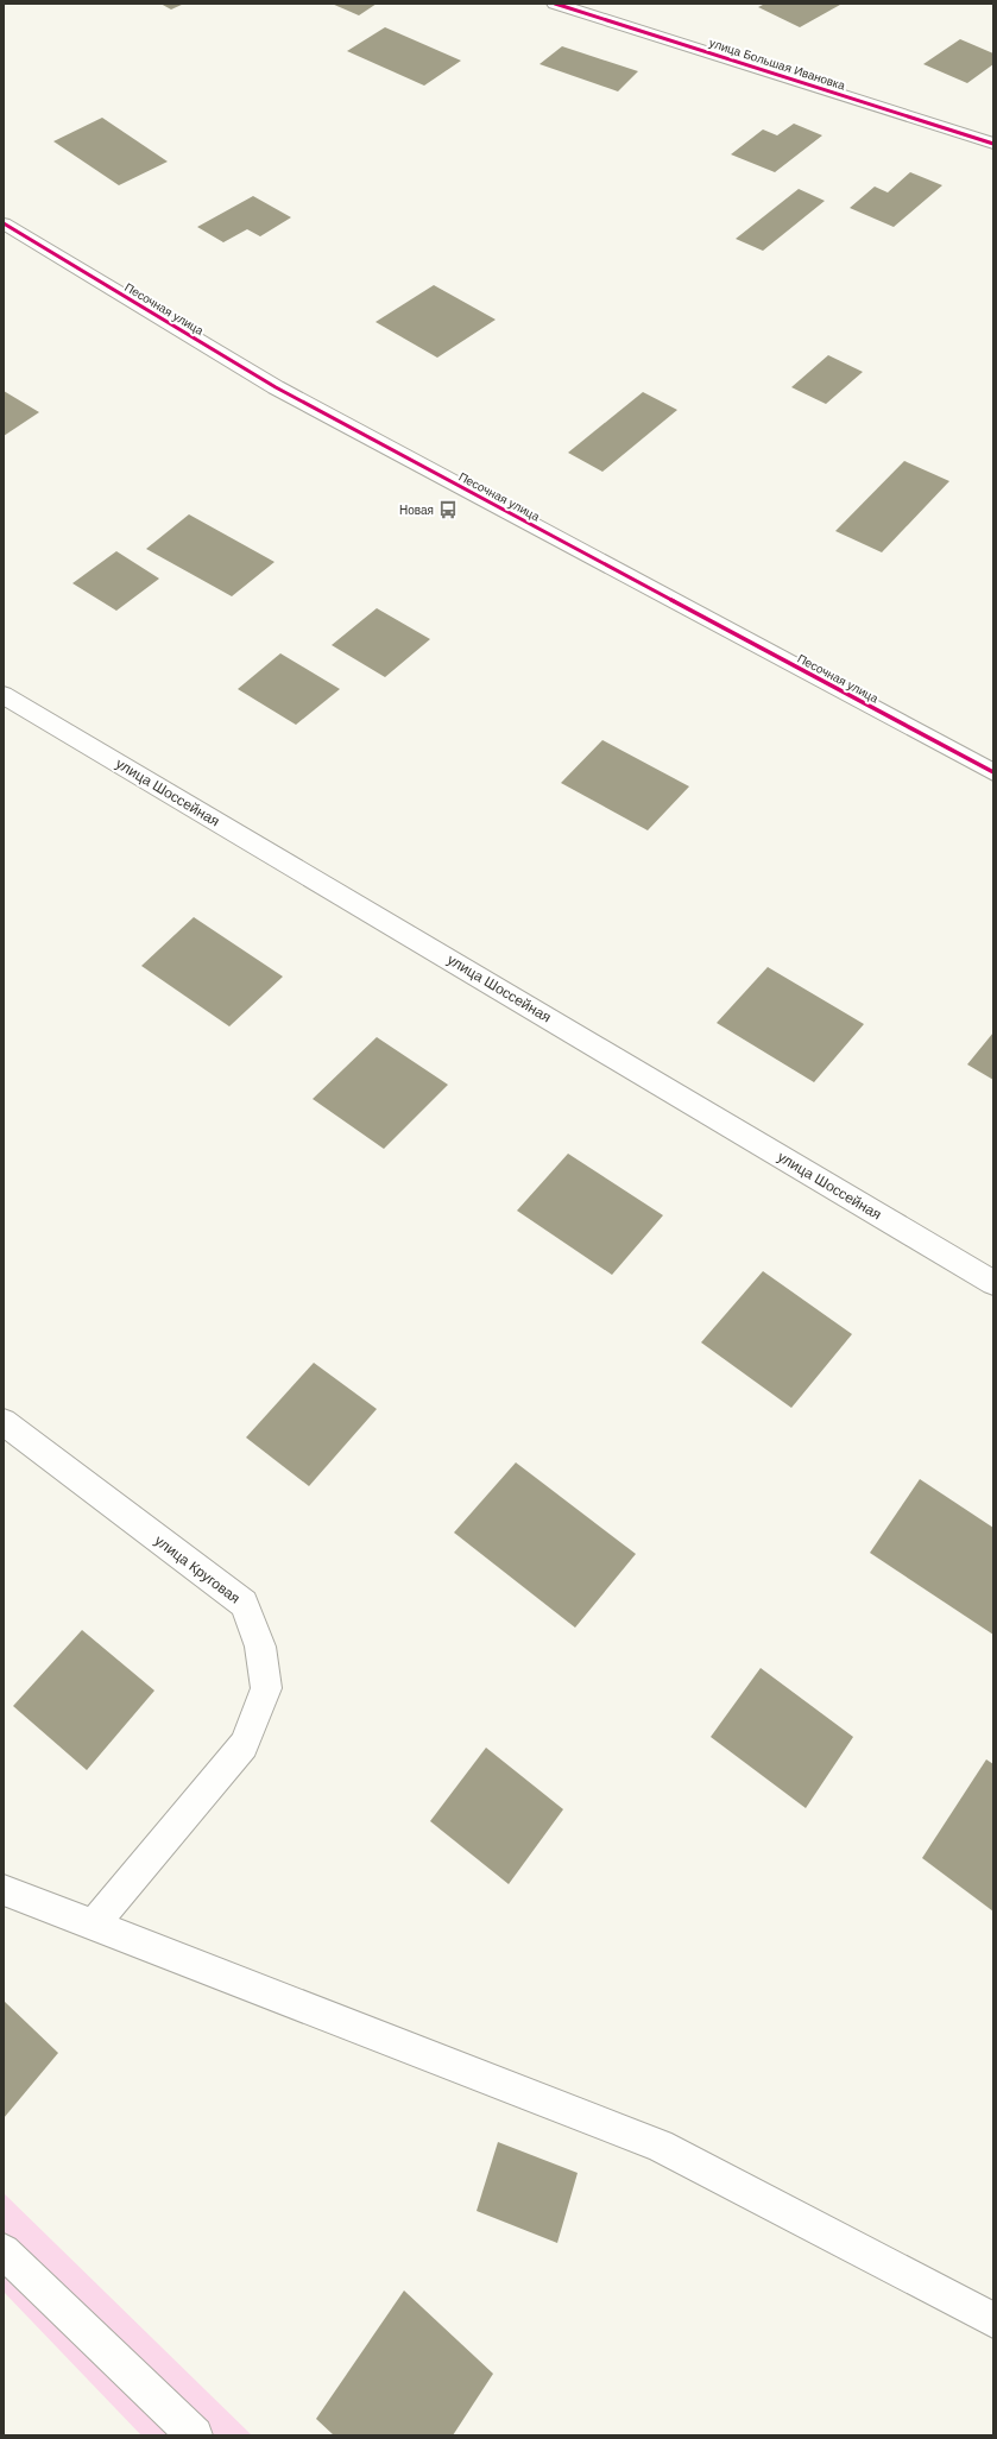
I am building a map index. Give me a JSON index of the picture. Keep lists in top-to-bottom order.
{
  "streets": {
    "street": [
      "улица Большая Ивановка",
      "Песочная улица",
      "улица Шоссейная",
      "улица Круговая"
    ]
  },
  "places": {
    "bus stop": ["Новая"]
  }
}
